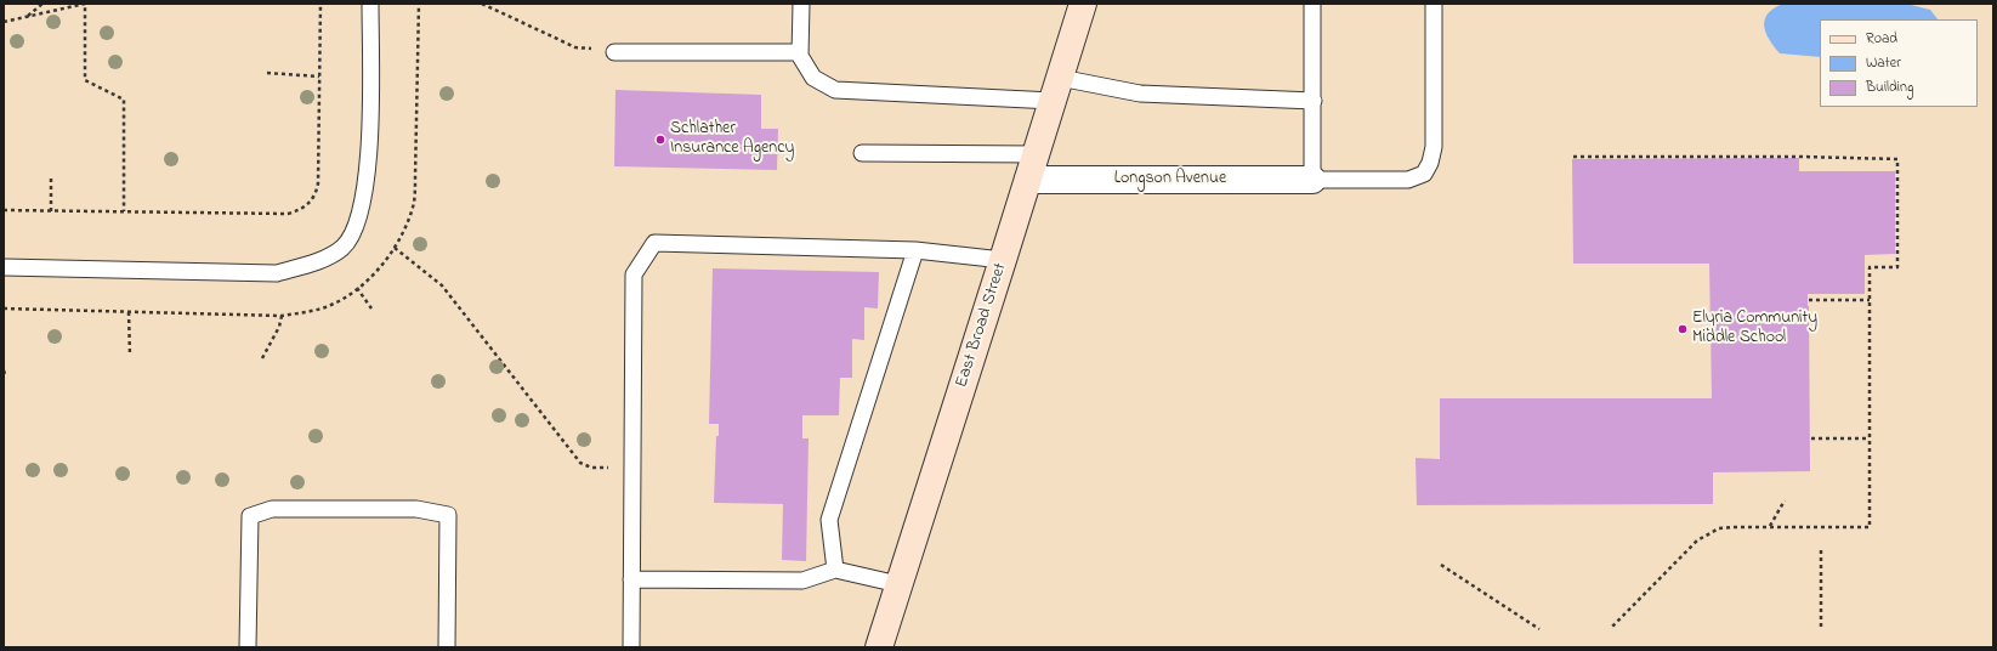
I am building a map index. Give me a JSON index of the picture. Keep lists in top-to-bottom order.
{
  "streets": {
    "street": ["Longson Avenue", "East Broad Street"]
  },
  "crossings": [
    ["Longson Avenue", "East Broad Street"]
  ],
  "places": ["Schlather Insurance Agency", "Elyria Community Middle School"],
  "legend": ["Road", "Water", "Building"]
}
